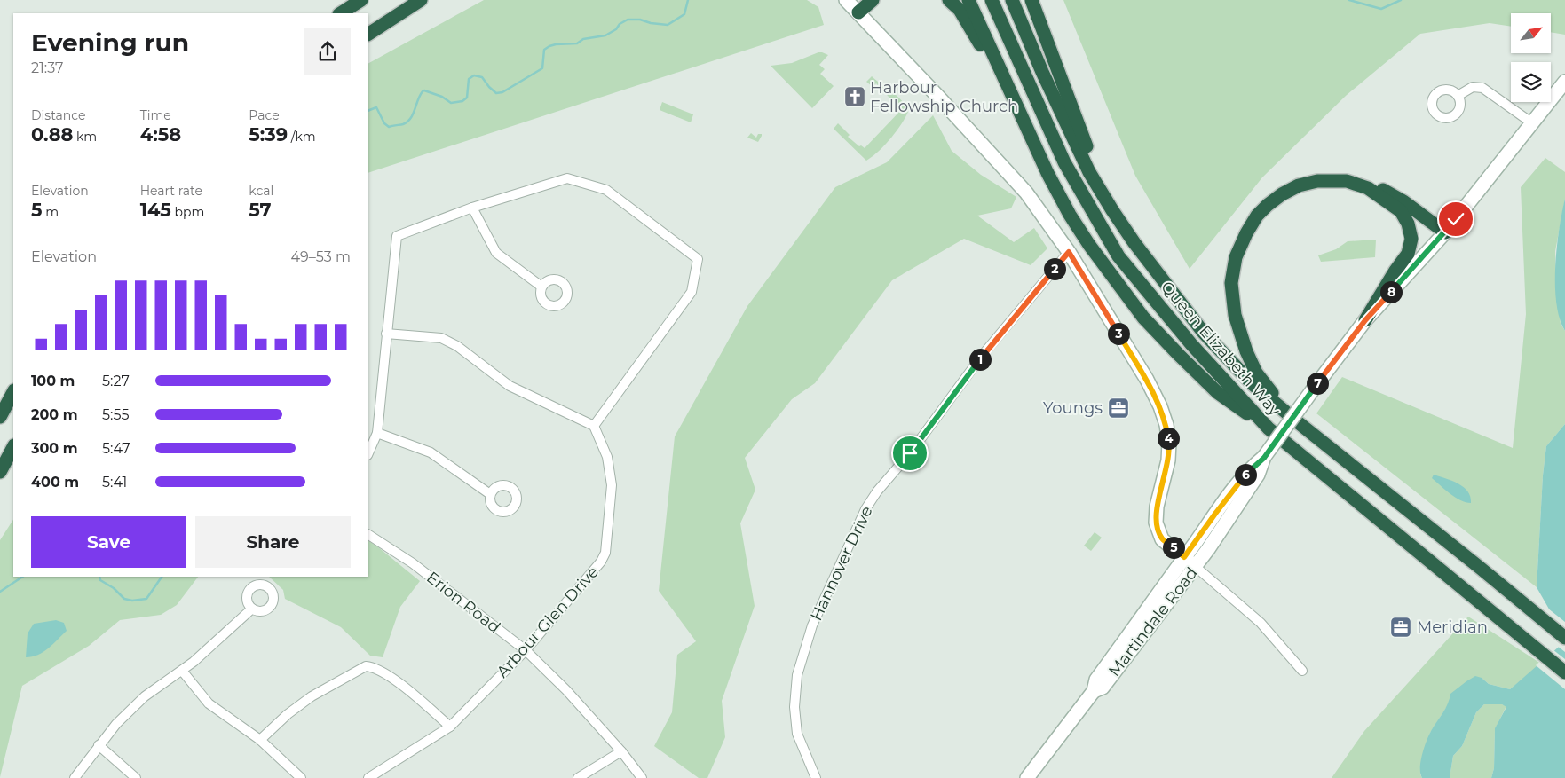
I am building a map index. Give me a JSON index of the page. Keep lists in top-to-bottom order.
{
  "streets": {
    "highway": ["Queen Elizabeth Way"],
    "main road": ["Martindale Road"],
    "street": ["Hannover Drive", "Erion Road", "Arbour Glen Drive"]
  },
  "crossings": [
    ["Erion Road", "Arbour Glen Drive"]
  ],
  "places": {
    "church": ["Harbour Fellowship Church"],
    "office": ["Youngs", "Meridian"]
  },
  "north": "top right",
  "page": {
    "heading": ["Evening run", "21:37"],
    "stats": [
      ["Distance", "0.88 km"],
      ["Time", "4:58"],
      ["Pace", "5:39 /km"],
      ["Elevation", "5 m"],
      ["Heart rate", "145 bpm"],
      ["kcal", "57"]
    ],
    "chart": ["Elevation", "49–53 m"],
    "pins": [
      "2",
      "8",
      "3",
      "1",
      "7",
      "4",
      "6",
      "5"
    ],
    "list": [
      {
        "name": "100 m",
        "note": "5:27"
      },
      {
        "name": "200 m",
        "note": "5:55"
      },
      {
        "name": "300 m",
        "note": "5:47"
      },
      {
        "name": "400 m",
        "note": "5:41"
      }
    ],
    "buttons": ["Save", "Share"]
  }
}
